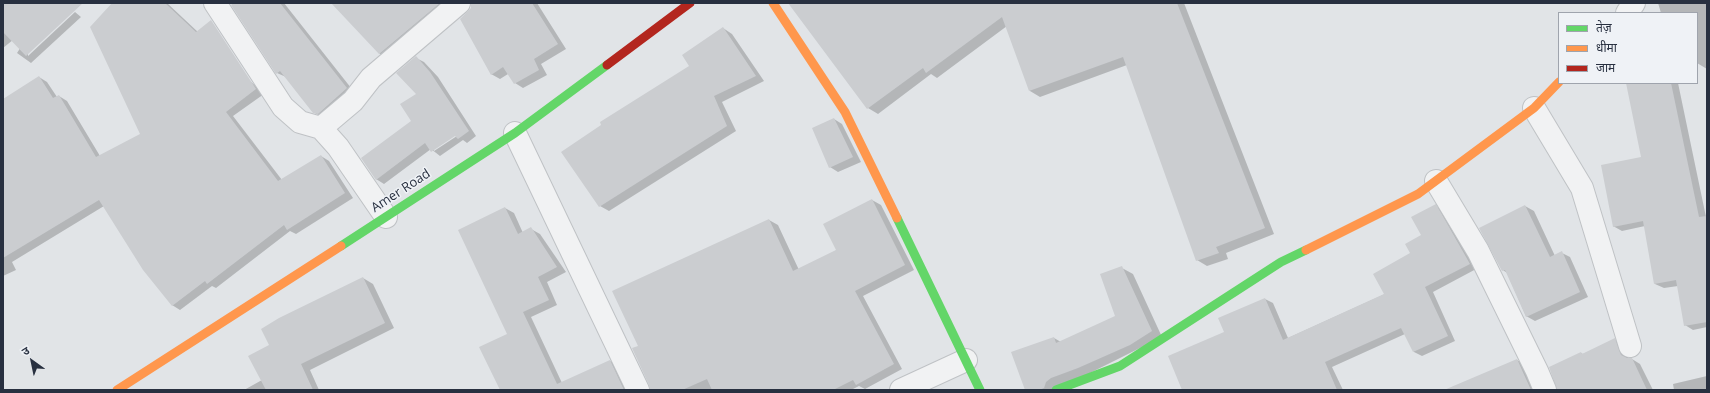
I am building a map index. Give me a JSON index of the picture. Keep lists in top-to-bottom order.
{
  "streets": {
    "street": ["Amer Road"]
  },
  "legend": ["तेज़", "धीमा", "जाम"],
  "north": "top left"
}
